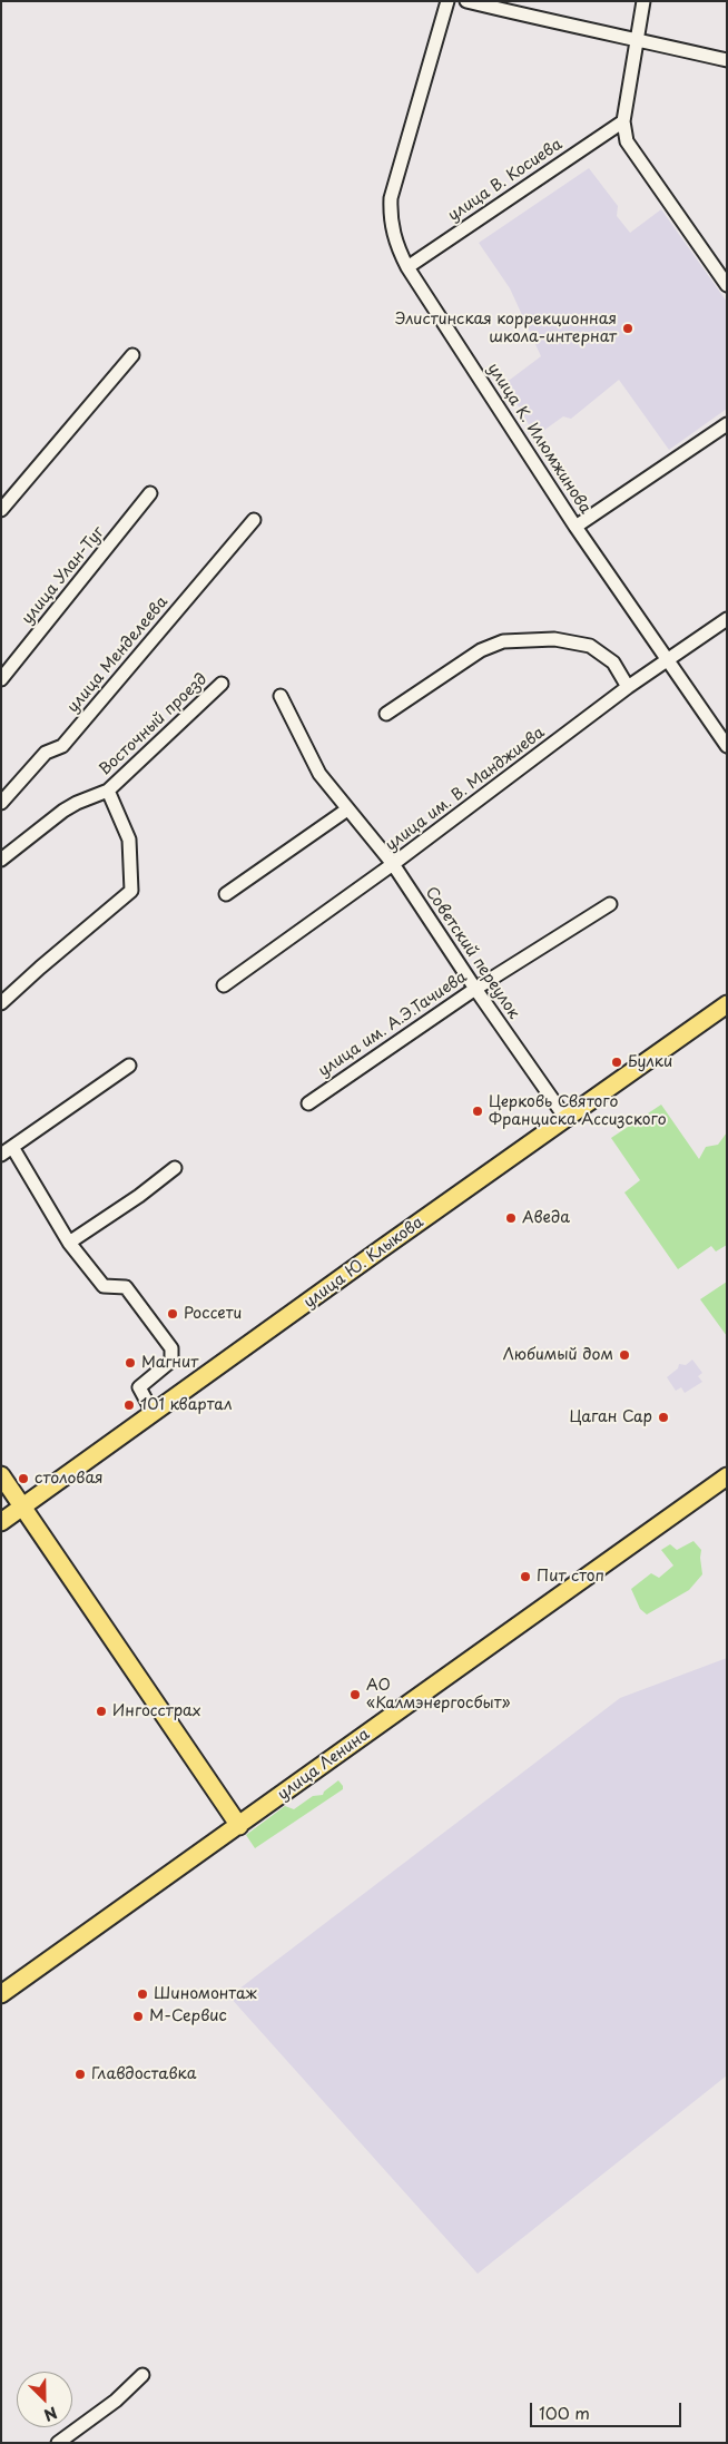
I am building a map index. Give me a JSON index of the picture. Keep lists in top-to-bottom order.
{
  "streets": {
    "main road": ["улица Ю. Клыкова", "улица Ленина"],
    "street": [
      "улица В. Косиева",
      "улица К. Илюмжинова",
      "улица Улан-Туг",
      "улица Менделеева",
      "Восточный проезд",
      "улица им. В. Манджиева",
      "Советский переулок",
      "улица им. А.Э.Тачиева"
    ]
  },
  "crossings": [
    ["улица В. Косиева", "улица К. Илюмжинова"],
    ["улица К. Илюмжинова", "улица им. В. Манджиева"],
    ["улица им. В. Манджиева", "Советский переулок"],
    ["Советский переулок", "улица им. А.Э.Тачиева"],
    ["Советский переулок", "улица Ю. Клыкова"]
  ],
  "places": [
    "Элистинская коррекционная школа-интернат",
    "Булки",
    "Церковь Святого Франциска Ассизского",
    "Аведа",
    "Россети",
    "Любимый дом",
    "Магнит",
    "101 квартал",
    "Цаган Сар",
    "столовая",
    "Пит стоп",
    "АО «Калмэнергосбыт»",
    "Ингосстрах",
    "Шиномонтаж",
    "М-Сервис",
    "Главдоставка"
  ],
  "scale_bar": "100 m",
  "north": "bottom right"
}
